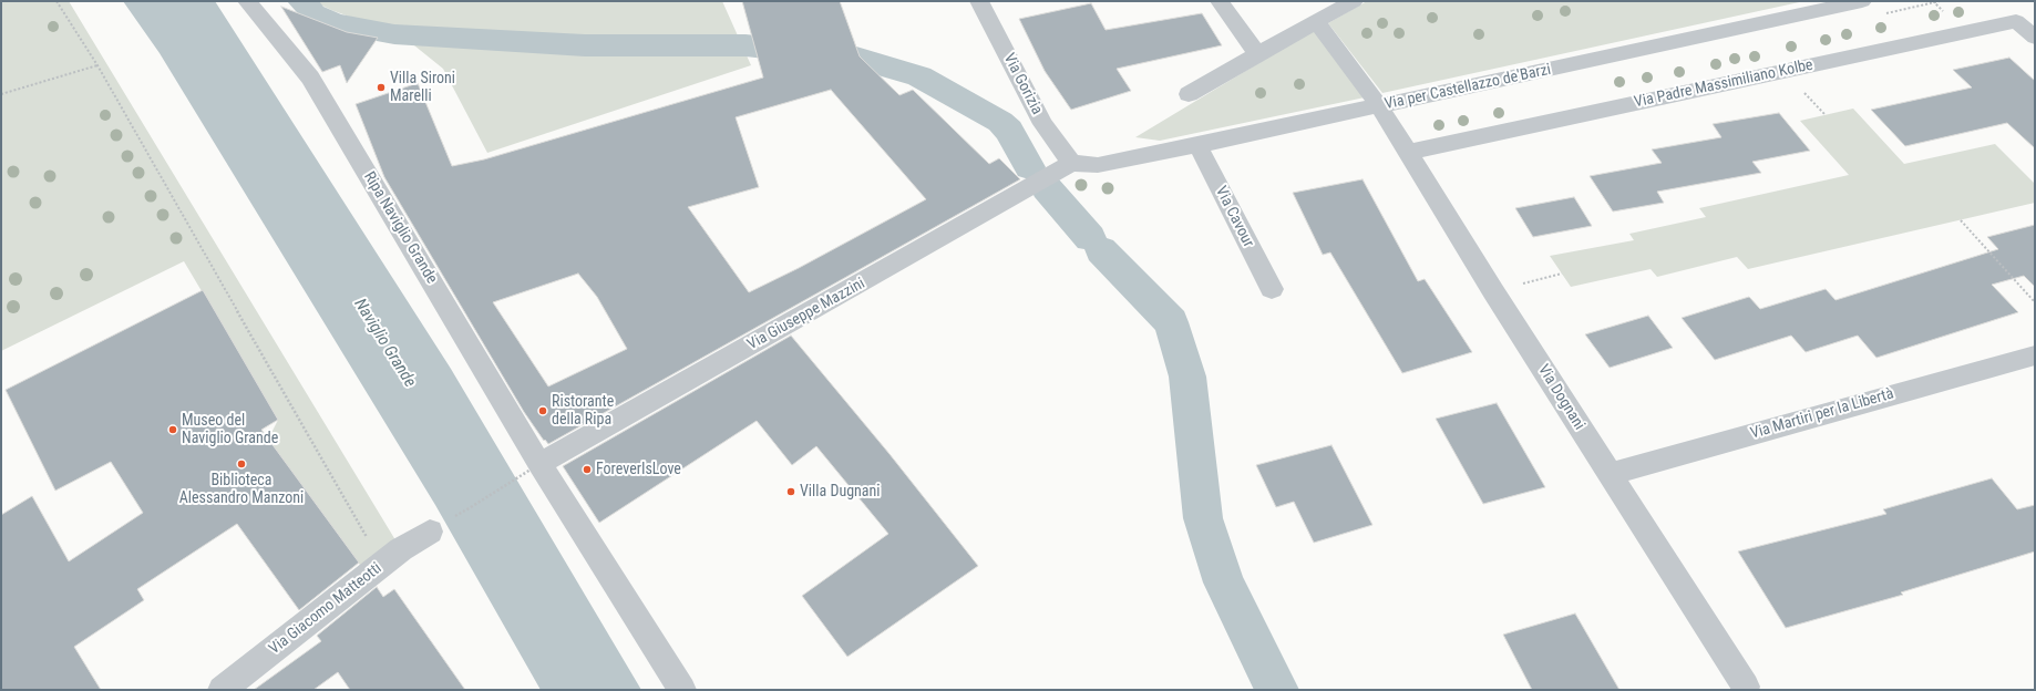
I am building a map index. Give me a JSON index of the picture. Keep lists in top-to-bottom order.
{
  "streets": {
    "street": [
      "Via Gorizia",
      "Via Padre Massimiliano Kolbe",
      "Via per Castellazzo de'Barzi",
      "Via Cavour",
      "Ripa Naviglio Grande",
      "Via Giuseppe Mazzini",
      "Via Dognani",
      "Via Martiri per la Libertà",
      "Via Giacomo Matteotti"
    ]
  },
  "crossings": [
    ["Via Gorizia", "Via per Castellazzo de'Barzi"],
    ["Via Gorizia", "Via Giuseppe Mazzini"],
    ["Via Padre Massimiliano Kolbe", "Via Dognani"],
    ["Via per Castellazzo de'Barzi", "Via Cavour"],
    ["Via per Castellazzo de'Barzi", "Via Giuseppe Mazzini"],
    ["Via per Castellazzo de'Barzi", "Via Dognani"],
    ["Ripa Naviglio Grande", "Via Giuseppe Mazzini"],
    ["Via Dognani", "Via Martiri per la Libertà"]
  ],
  "water": ["Naviglio Grande"],
  "places": [
    "Villa Sironi Marelli",
    "Ristorante della Ripa",
    "Museo del Naviglio Grande",
    "Biblioteca Alessandro Manzoni",
    "ForeverIsLove",
    "Villa Dugnani"
  ]
}
